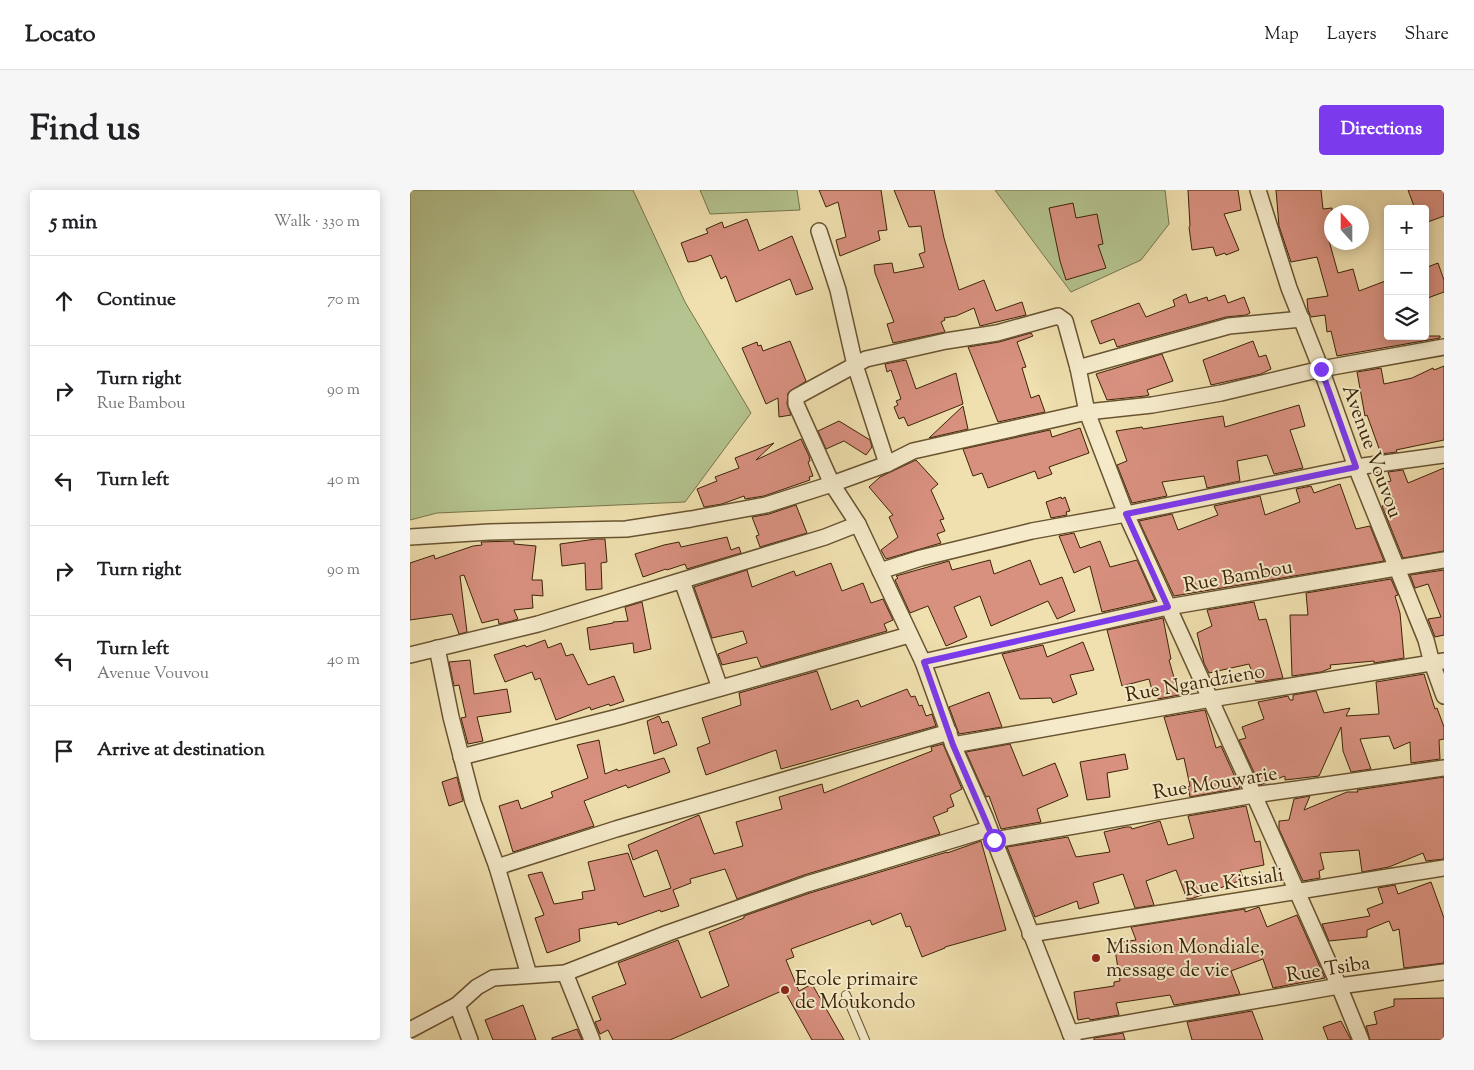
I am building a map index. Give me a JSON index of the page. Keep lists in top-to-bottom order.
{
  "streets": {
    "street": [
      "Avenue Vouvou",
      "Rue Bambou",
      "Rue Ngandzieno",
      "Rue Mouwarie",
      "Rue Kitsiali",
      "Rue Tsiba"
    ]
  },
  "crossings": [
    ["Avenue Vouvou", "Rue Bambou"],
    ["Avenue Vouvou", "Rue Ngandzieno"]
  ],
  "places": ["Mission Mondiale, message de vie", "Ecole primaire de Moukondo"],
  "north": "top",
  "page": {
    "header": "Locato",
    "nav": ["Map", "Layers", "Share"],
    "title": "Find us",
    "buttons": "Directions",
    "heading": ["5 min", "Walk · 330 m"],
    "map_buttons": ["+", "−"],
    "list": [
      ["Continue", "70 m"],
      ["Turn right", "Rue Bambou", "90 m"],
      ["Turn left", "40 m"],
      ["Turn right", "90 m"],
      ["Turn left", "Avenue Vouvou", "40 m"],
      "Arrive at destination"
    ]
  }
}
